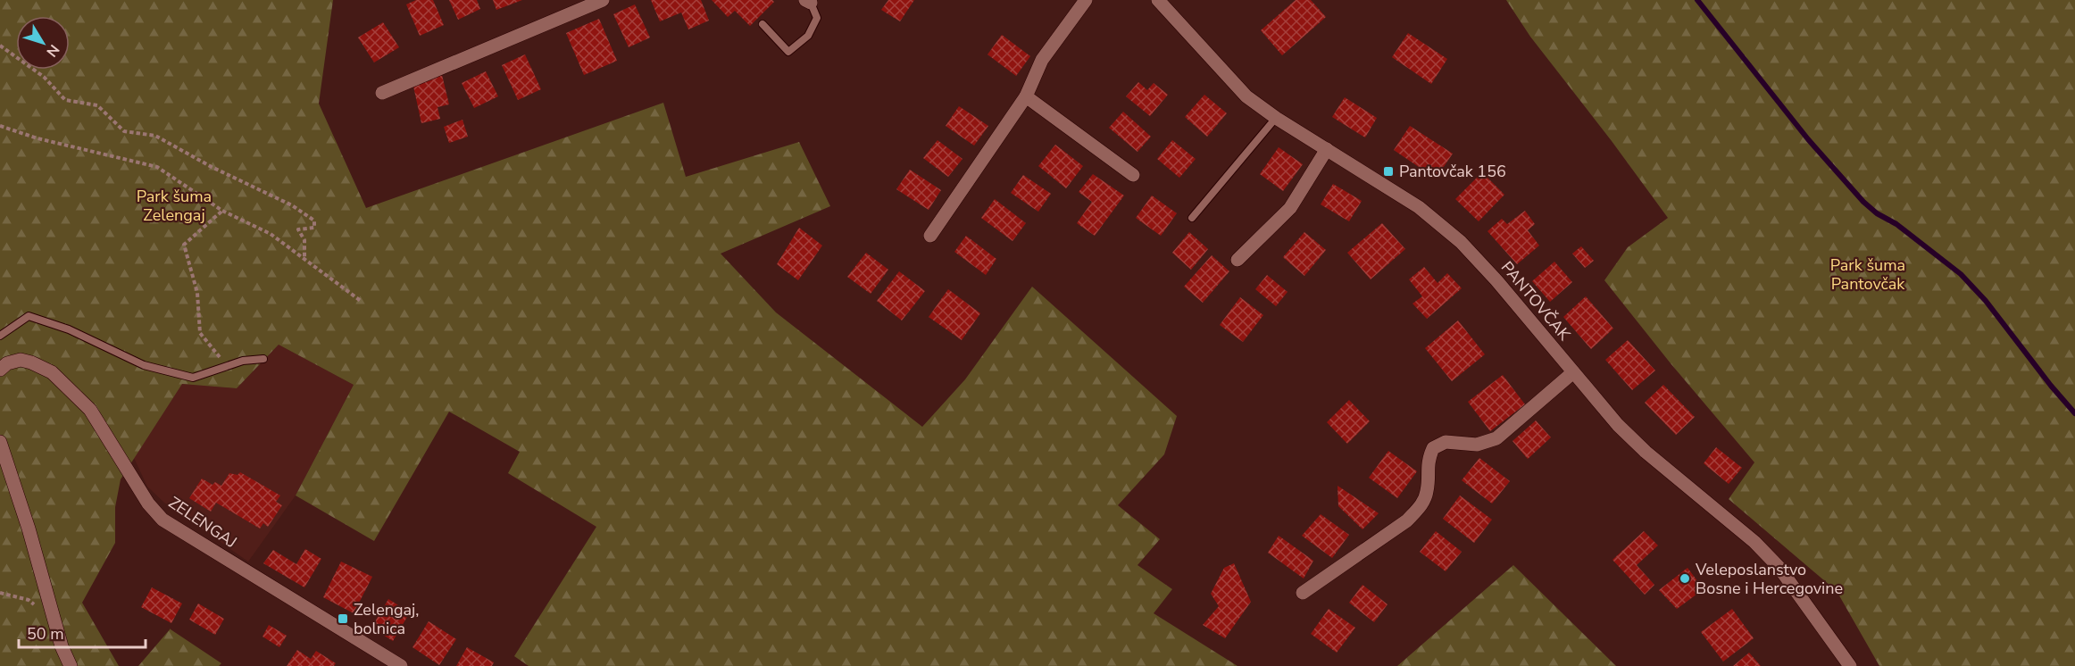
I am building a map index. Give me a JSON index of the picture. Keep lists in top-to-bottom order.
{
  "streets": {
    "street": ["PANTOVČAK", "ZELENGAJ"]
  },
  "parks": ["Park šuma Zelengaj", "Park šuma Pantovčak"],
  "places": {
    "transit": ["Pantovčak 156", "Zelengaj, bolnica"],
    "other": ["Veleposlanstvo Bosne i Hercegovine"]
  },
  "scale_bar": "50 m",
  "north": "bottom right"
}
